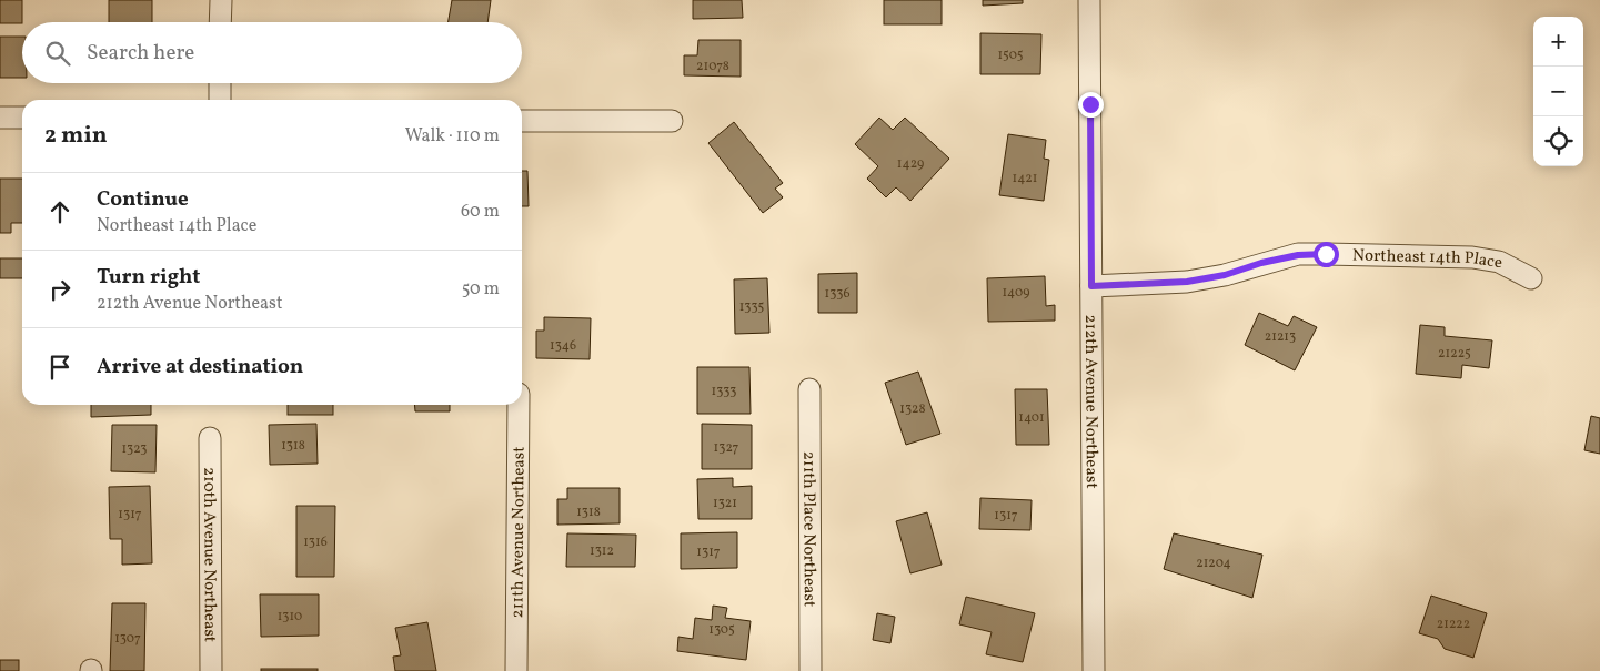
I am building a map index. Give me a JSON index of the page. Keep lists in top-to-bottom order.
{
  "streets": {
    "street": [
      "Northeast 14th Place",
      "212th Avenue Northeast",
      "211th Place Northeast",
      "211th Avenue Northeast",
      "210th Avenue Northeast"
    ]
  },
  "crossings": [
    ["Northeast 14th Place", "212th Avenue Northeast"]
  ],
  "house_numbers": [
    "1505",
    "21078",
    "1429",
    "1421",
    "1409",
    "1336",
    "1335",
    "21213",
    "1346",
    "21225",
    "1333",
    "1328",
    "1401",
    "1318",
    "1327",
    "1323",
    "1321",
    "1318",
    "1317",
    "1317",
    "1316",
    "1312",
    "1317",
    "21204",
    "1310",
    "21222",
    "1305",
    "1307"
  ],
  "page": {
    "map_buttons": ["+", "−"],
    "search": "Search here",
    "heading": ["2 min", "Walk · 110 m"],
    "list": [
      ["Continue", "Northeast 14th Place", "60 m"],
      ["Turn right", "212th Avenue Northeast", "50 m"],
      "Arrive at destination"
    ]
  }
}
